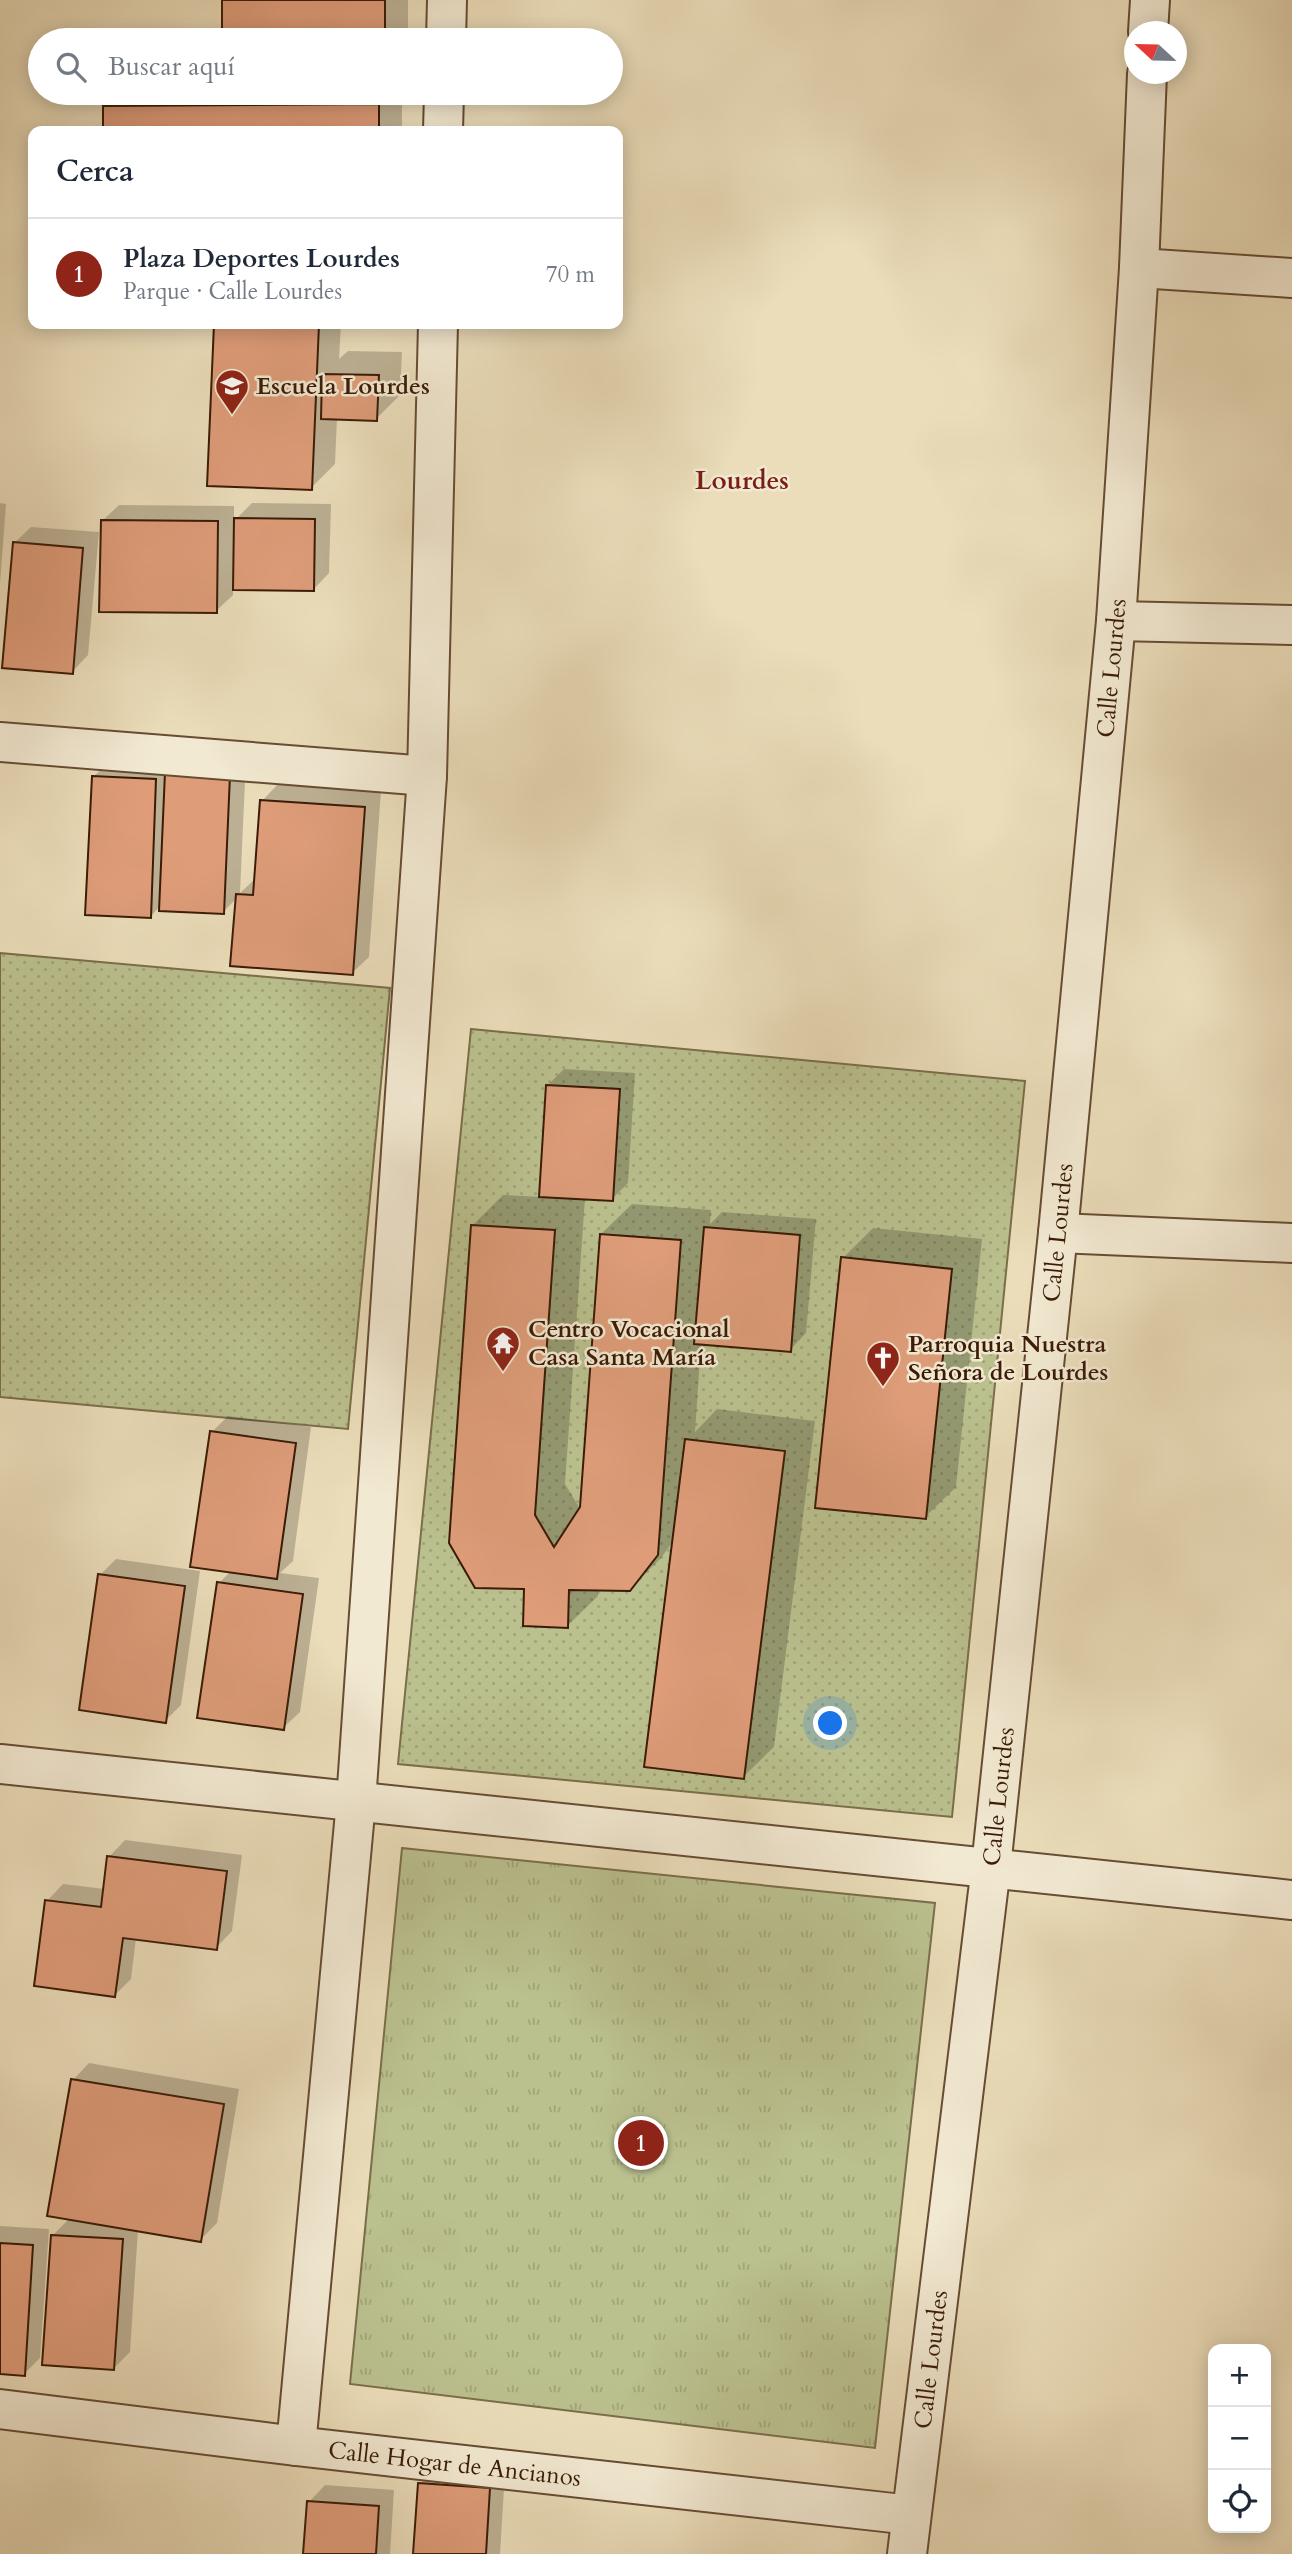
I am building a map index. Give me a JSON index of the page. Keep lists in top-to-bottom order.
{
  "streets": {
    "street": ["Calle Lourdes", "Calle Hogar de Ancianos"]
  },
  "crossings": [
    ["Calle Lourdes", "Calle Hogar de Ancianos"]
  ],
  "districts": ["Lourdes"],
  "places": {
    "school or university": ["Escuela Lourdes"],
    "temple": ["Centro Vocacional Casa Santa María"],
    "church": ["Parroquia Nuestra Señora de Lourdes"]
  },
  "north": "left",
  "page": {
    "search": "Buscar aquí",
    "heading": "Cerca",
    "list": [
      {
        "mark": "1",
        "name": "Plaza Deportes Lourdes",
        "note": "Parque · Calle Lourdes",
        "value": "70 m"
      }
    ],
    "pins": "1",
    "map_buttons": ["+", "−"]
  }
}
